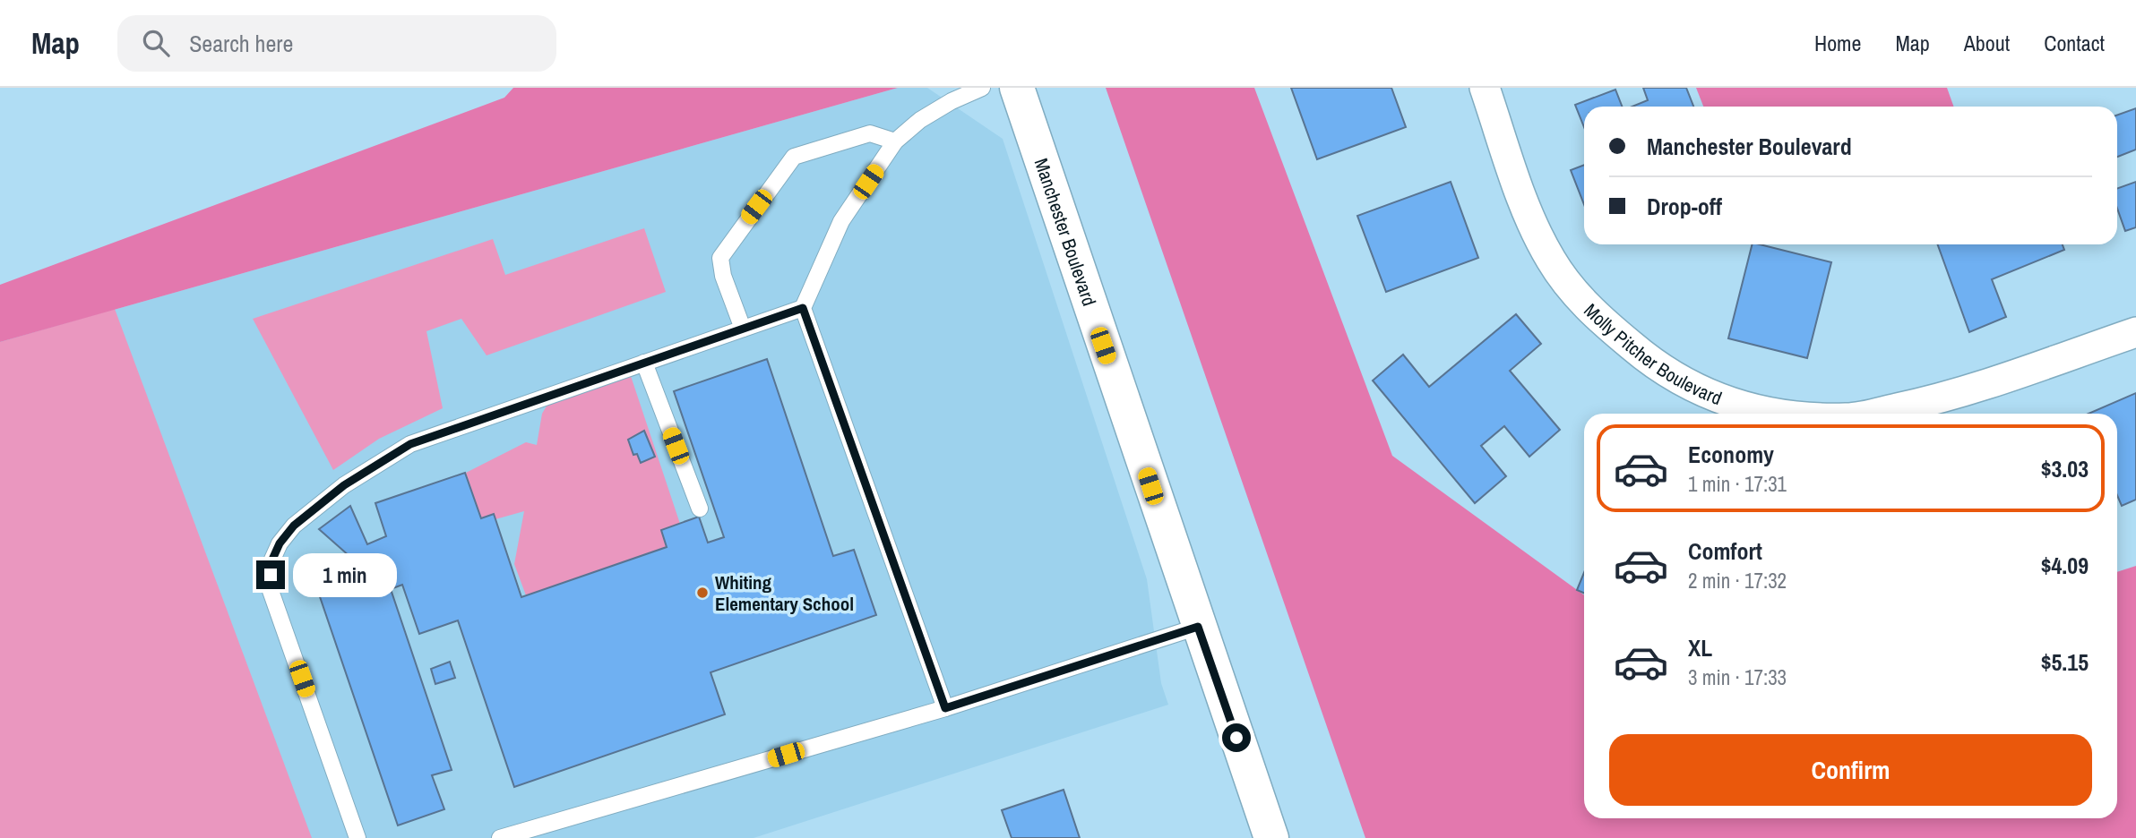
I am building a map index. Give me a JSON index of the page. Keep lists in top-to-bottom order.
{
  "streets": {
    "street": ["Manchester Boulevard", "Molly Pitcher Boulevard"]
  },
  "places": ["Whiting Elementary School"],
  "page": {
    "header": "Map",
    "search": "Search here",
    "nav": [
      "Home",
      "Map",
      "About",
      "Contact"
    ],
    "banner": ["Manchester Boulevard", "Drop-off"],
    "list": [
      {
        "name": "Economy",
        "note": "1 min · 17:31",
        "value": "$3.03"
      },
      {
        "name": "Comfort",
        "note": "2 min · 17:32",
        "value": "$4.09"
      },
      {
        "name": "XL",
        "note": "3 min · 17:33",
        "value": "$5.15"
      }
    ],
    "bubble": "1 min",
    "buttons": "Confirm"
  }
}
